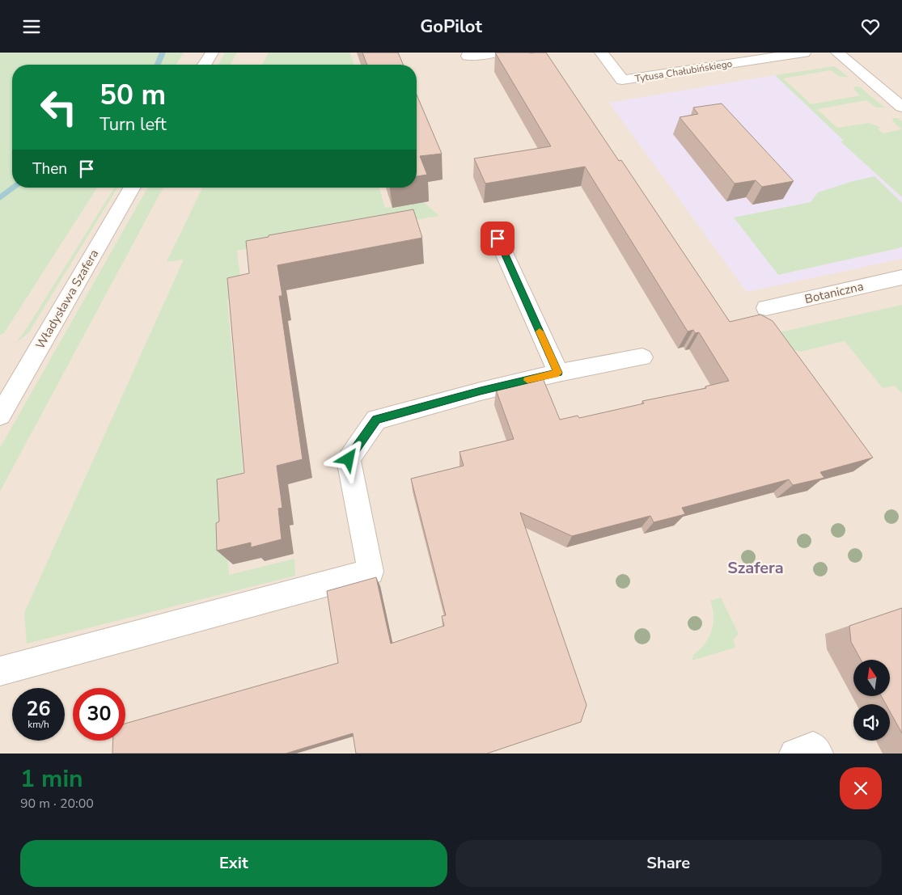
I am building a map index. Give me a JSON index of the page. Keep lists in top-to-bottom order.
{
  "streets": {
    "street": ["Tytusa Chałubińskiego", "Botaniczna", "Władysława Szafera"]
  },
  "districts": ["Szafera"],
  "north": "top",
  "page": {
    "header": "GoPilot",
    "turn": ["50 m", "Turn left"],
    "then": "Then",
    "speed": "26 km/h",
    "limit": "30",
    "heading": ["1 min", "90 m · 20:00"],
    "buttons": ["Exit", "Share"]
  }
}
